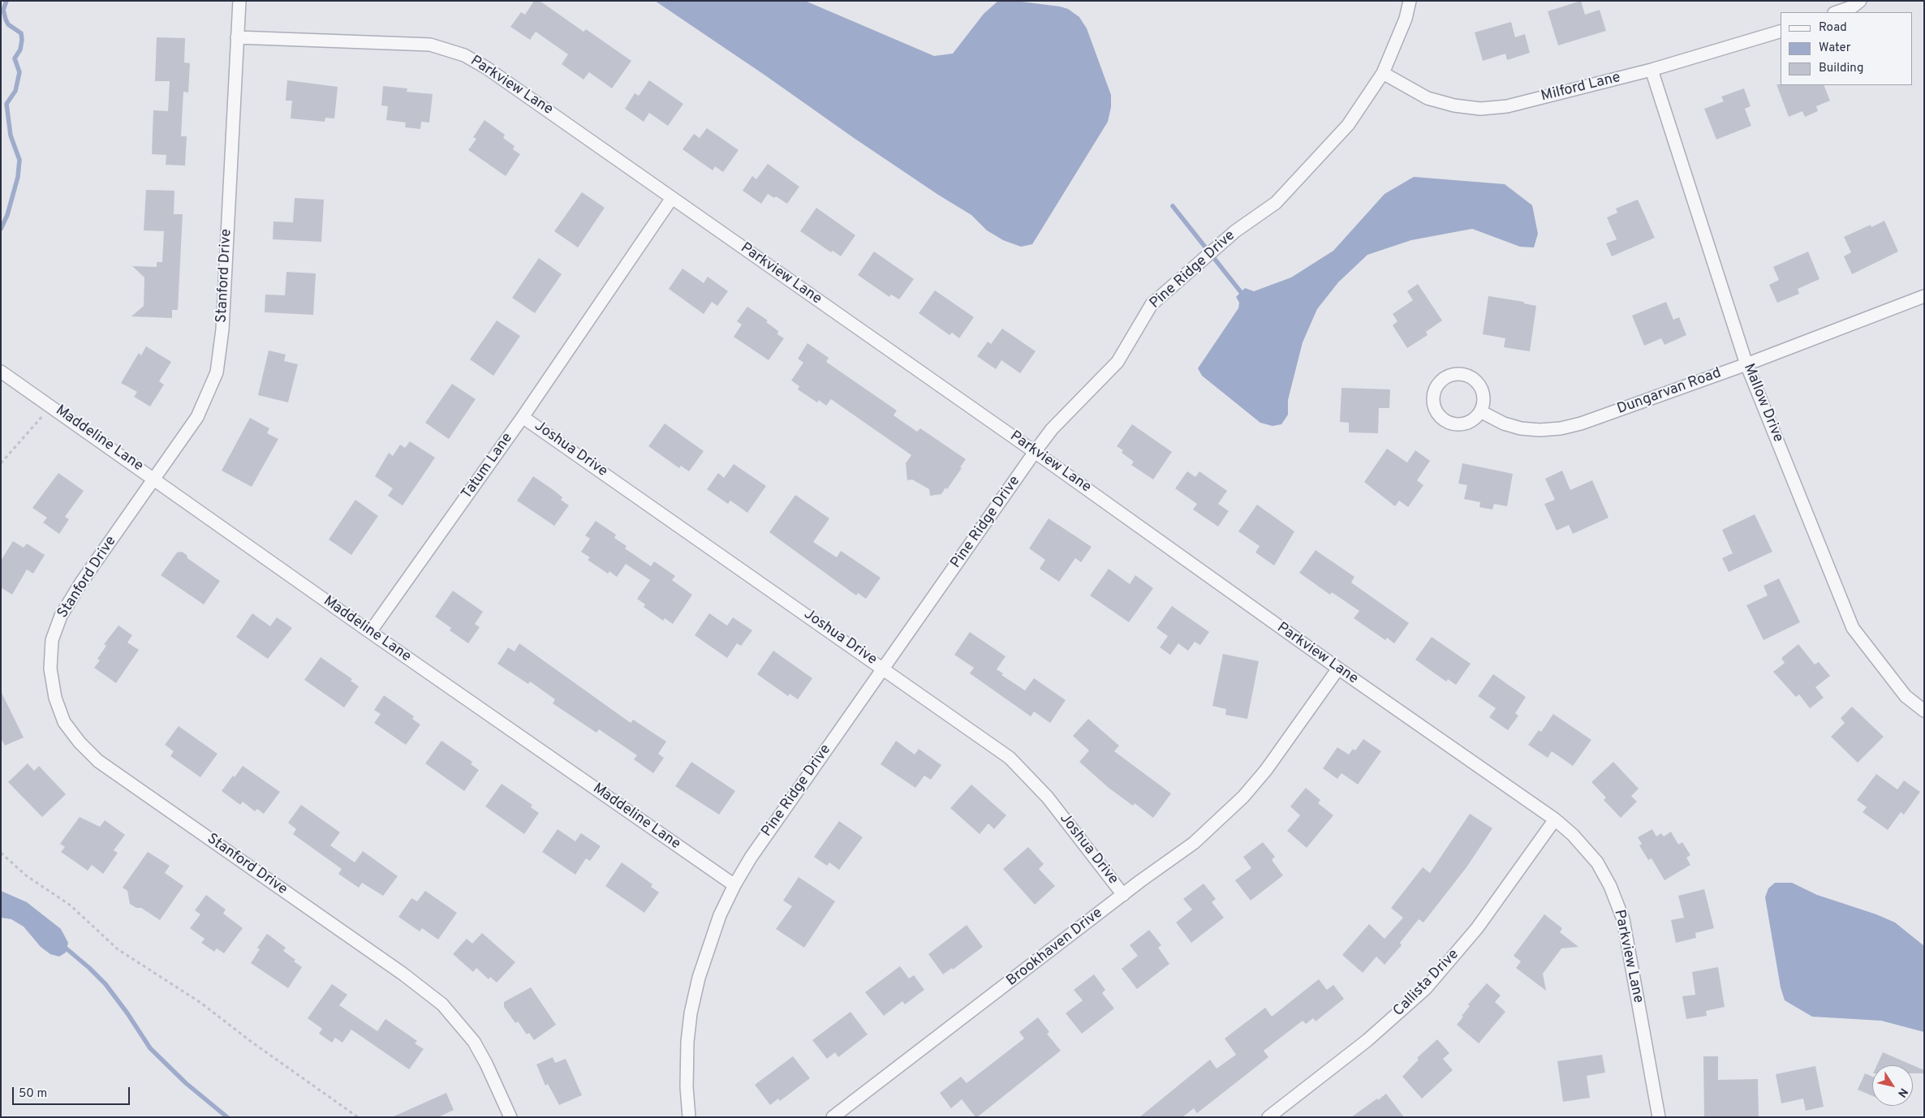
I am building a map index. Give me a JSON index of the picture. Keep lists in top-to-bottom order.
{
  "streets": {
    "street": [
      "Parkview Lane",
      "Milford Lane",
      "Pine Ridge Drive",
      "Stanford Drive",
      "Dungarvan Road",
      "Mallow Drive",
      "Maddeline Lane",
      "Joshua Drive",
      "Tatum Lane",
      "Brookhaven Drive",
      "Callista Drive"
    ]
  },
  "crossings": [
    ["Parkview Lane", "Pine Ridge Drive"],
    ["Parkview Lane", "Stanford Drive"],
    ["Parkview Lane", "Tatum Lane"],
    ["Parkview Lane", "Brookhaven Drive"],
    ["Parkview Lane", "Callista Drive"],
    ["Milford Lane", "Pine Ridge Drive"],
    ["Milford Lane", "Mallow Drive"],
    ["Pine Ridge Drive", "Maddeline Lane"],
    ["Pine Ridge Drive", "Joshua Drive"],
    ["Stanford Drive", "Maddeline Lane"],
    ["Dungarvan Road", "Mallow Drive"],
    ["Maddeline Lane", "Tatum Lane"],
    ["Joshua Drive", "Tatum Lane"],
    ["Joshua Drive", "Brookhaven Drive"]
  ],
  "legend": ["Road", "Water", "Building"],
  "scale_bar": "50 m",
  "north": "bottom right"
}
